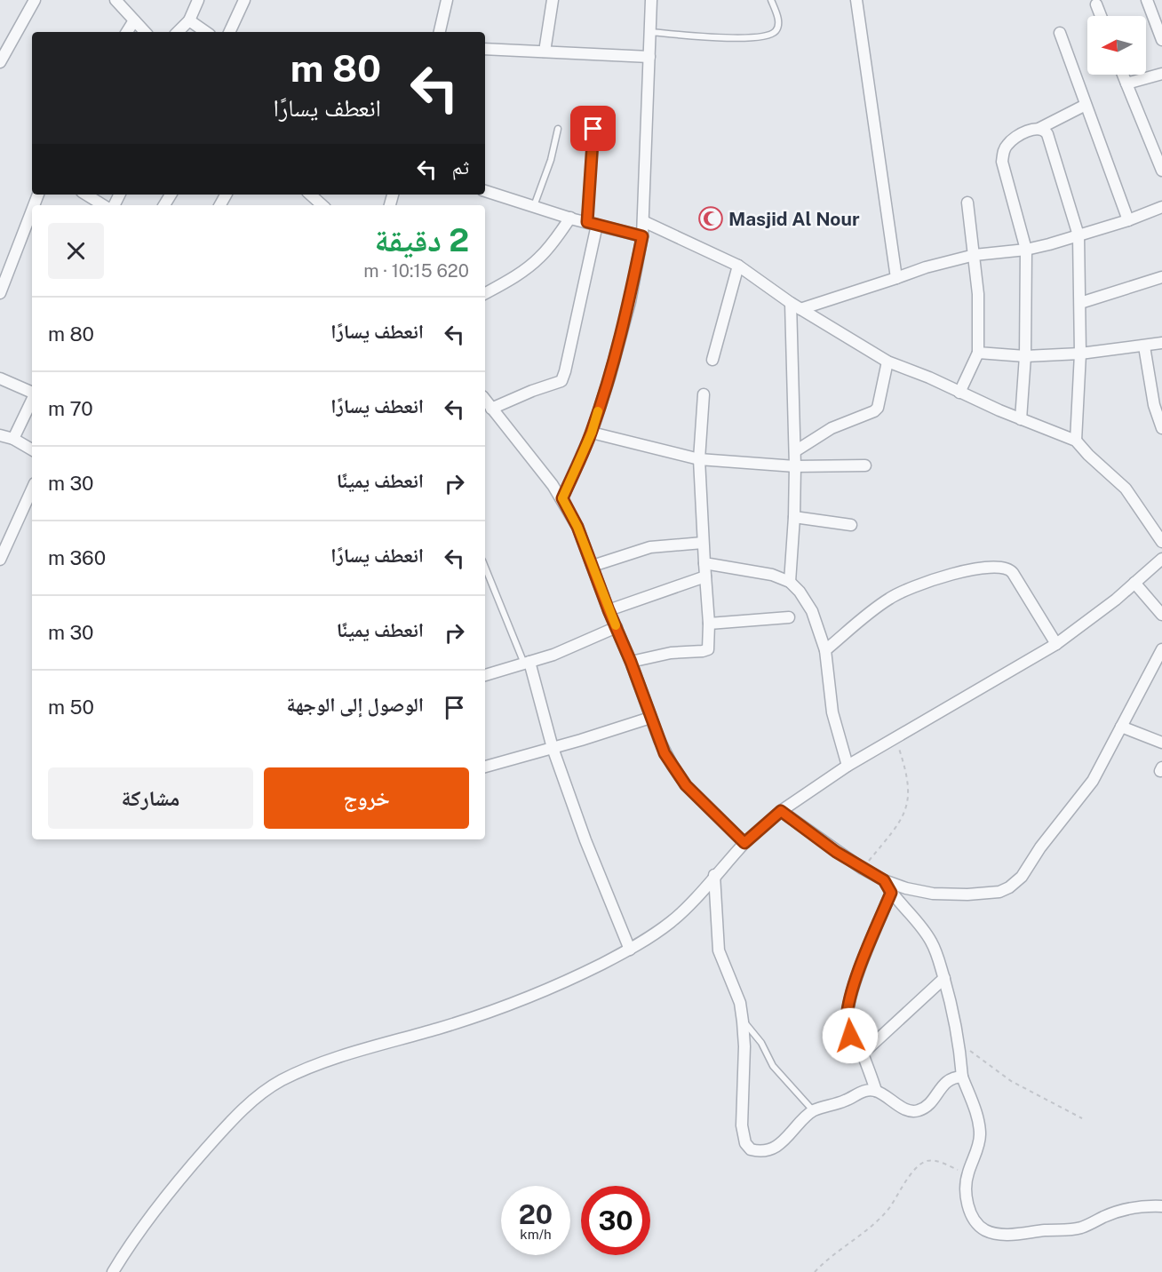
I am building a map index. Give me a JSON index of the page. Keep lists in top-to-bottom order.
{
  "places": {
    "mosque": ["Masjid Al Nour"]
  },
  "north": "left",
  "page": {
    "turn": ["80 m", "انعطف يسارًا"],
    "then": "ثم",
    "heading": ["2 دقيقة", "620 m · 10:15"],
    "list": [
      {
        "name": "انعطف يسارًا",
        "value": "80 m"
      },
      {
        "name": "انعطف يسارًا",
        "value": "70 m"
      },
      {
        "name": "انعطف يمينًا",
        "value": "30 m"
      },
      {
        "name": "انعطف يسارًا",
        "value": "360 m"
      },
      {
        "name": "انعطف يمينًا",
        "value": "30 m"
      },
      {
        "name": "الوصول إلى الوجهة",
        "value": "50 m"
      }
    ],
    "buttons": ["خروج", "مشاركة"],
    "speed": "20 km/h",
    "limit": "30"
  }
}
